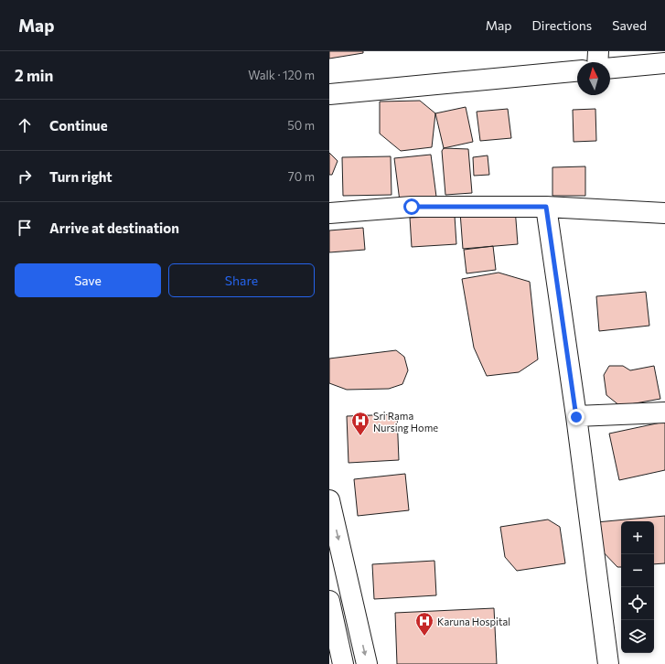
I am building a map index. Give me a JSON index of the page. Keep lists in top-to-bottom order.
{
  "places": {
    "hospital": ["Sri Rama Nursing Home", "Karuna Hospital"]
  },
  "north": "top",
  "page": {
    "header": "Map",
    "nav": ["Map", "Directions", "Saved"],
    "heading": ["2 min", "Walk · 120 m"],
    "list": [
      ["Continue", "50 m"],
      ["Turn right", "70 m"],
      "Arrive at destination"
    ],
    "buttons": ["Save", "Share"],
    "map_buttons": ["+", "−"]
  }
}
